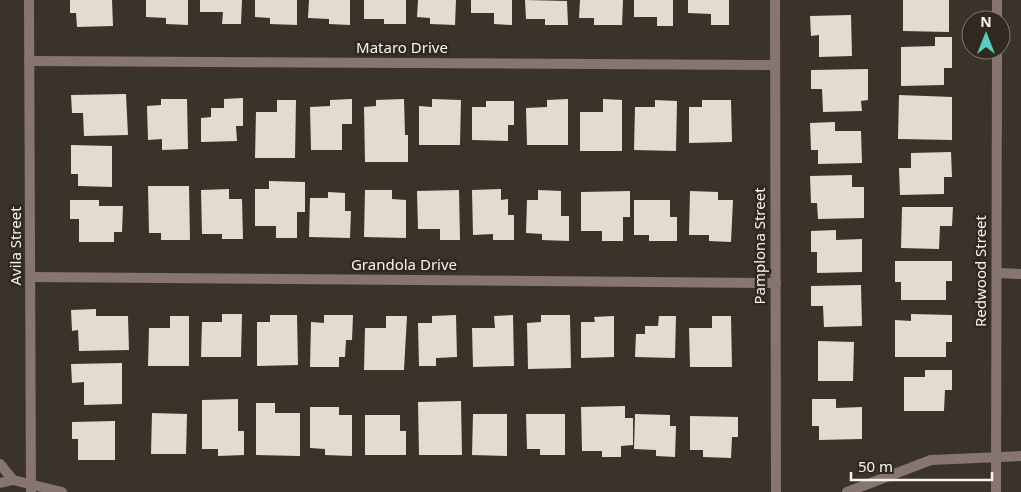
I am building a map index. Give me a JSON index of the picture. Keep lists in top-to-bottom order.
{
  "streets": {
    "street": [
      "Mataro Drive",
      "Avila Street",
      "Pamplona Street",
      "Grandola Drive",
      "Redwood Street"
    ]
  },
  "crossings": [
    ["Mataro Drive", "Avila Street"],
    ["Mataro Drive", "Pamplona Street"],
    ["Avila Street", "Grandola Drive"],
    ["Pamplona Street", "Grandola Drive"]
  ],
  "scale_bar": "50 m",
  "north": "top"
}
